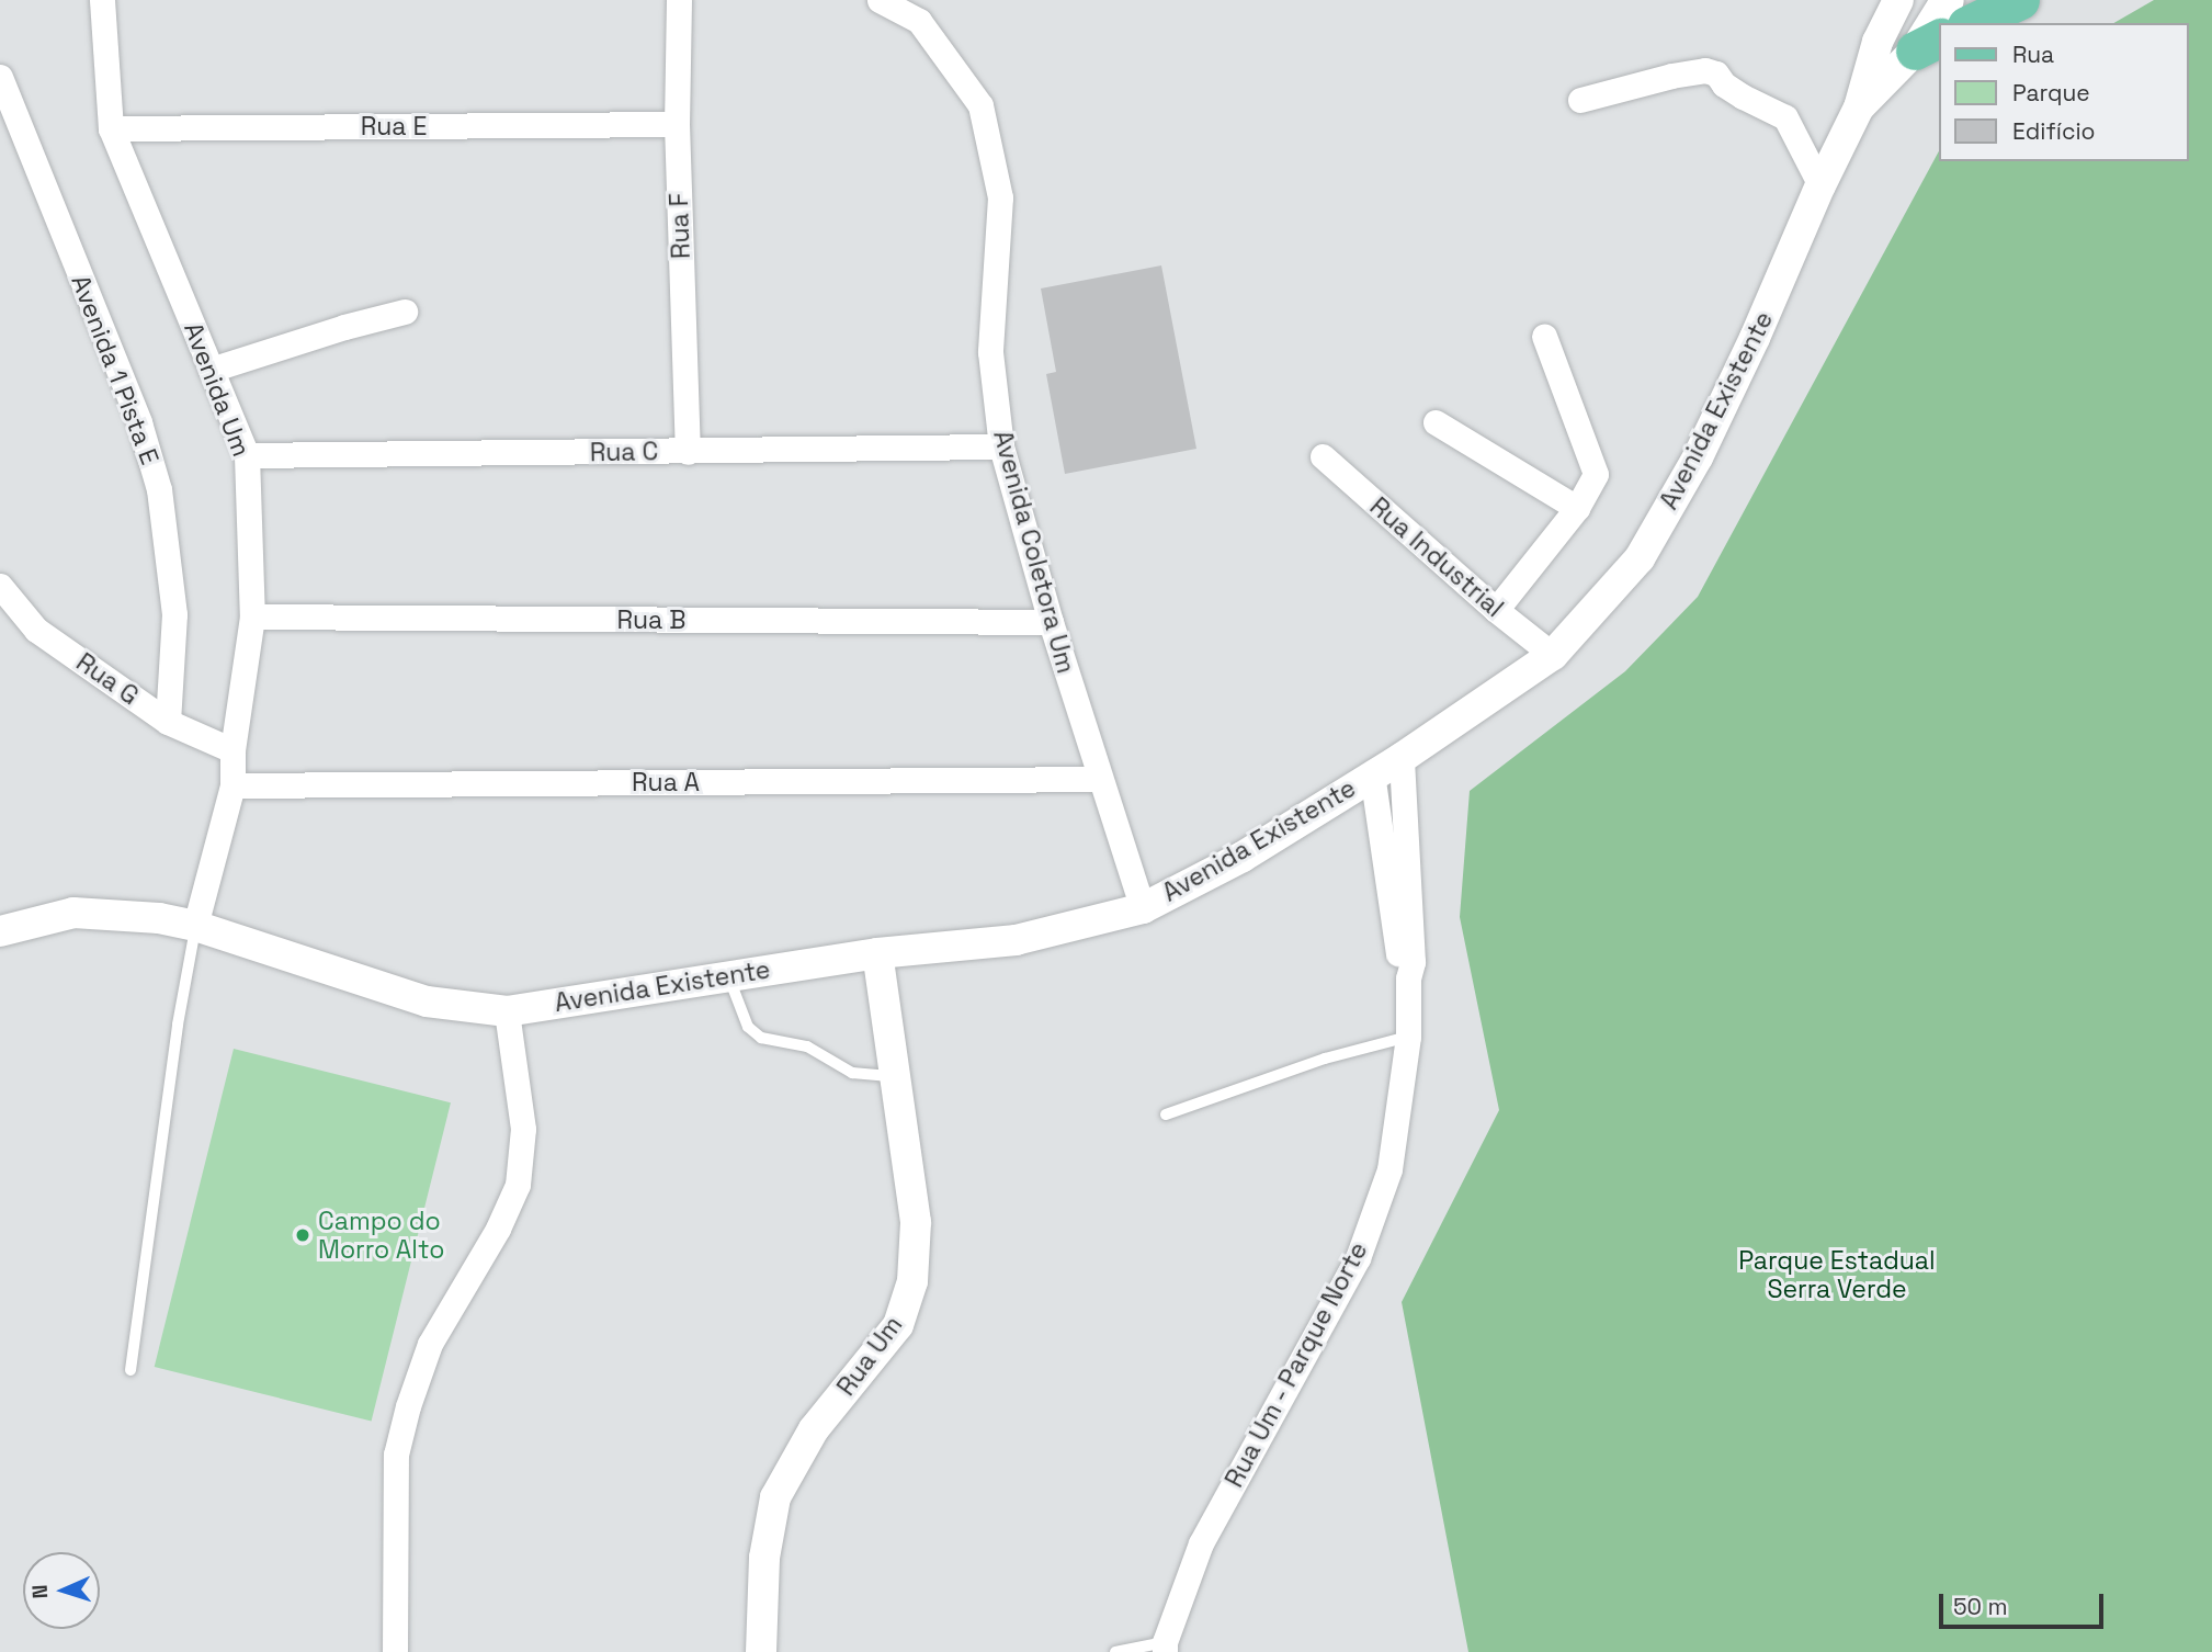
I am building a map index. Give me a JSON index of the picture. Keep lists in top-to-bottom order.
{
  "streets": {
    "street": [
      "Rua E",
      "Rua F",
      "Avenida 1 Pista E",
      "Avenida Um",
      "Avenida Existente",
      "Rua C",
      "Avenida Coletora Um",
      "Rua Industrial",
      "Rua B",
      "Rua G",
      "Rua A",
      "Rua Um",
      "Rua Um - Parque Norte"
    ]
  },
  "crossings": [
    ["Rua E", "Rua F"],
    ["Rua E", "Avenida Um"],
    ["Rua F", "Rua C"],
    ["Avenida 1 Pista E", "Rua G"],
    ["Avenida Um", "Avenida Existente"],
    ["Avenida Um", "Rua C"],
    ["Avenida Um", "Rua B"],
    ["Avenida Um", "Rua G"],
    ["Avenida Um", "Rua A"],
    ["Avenida Existente", "Avenida Coletora Um"],
    ["Avenida Existente", "Rua Industrial"],
    ["Avenida Existente", "Rua Um"],
    ["Avenida Existente", "Rua Um - Parque Norte"],
    ["Rua C", "Avenida Coletora Um"],
    ["Avenida Coletora Um", "Rua B"],
    ["Avenida Coletora Um", "Rua A"]
  ],
  "parks": ["Parque Estadual Serra Verde"],
  "places": ["Campo do Morro Alto"],
  "legend": ["Rua", "Parque", "Edifício"],
  "scale_bar": "50 m",
  "north": "left"
}
